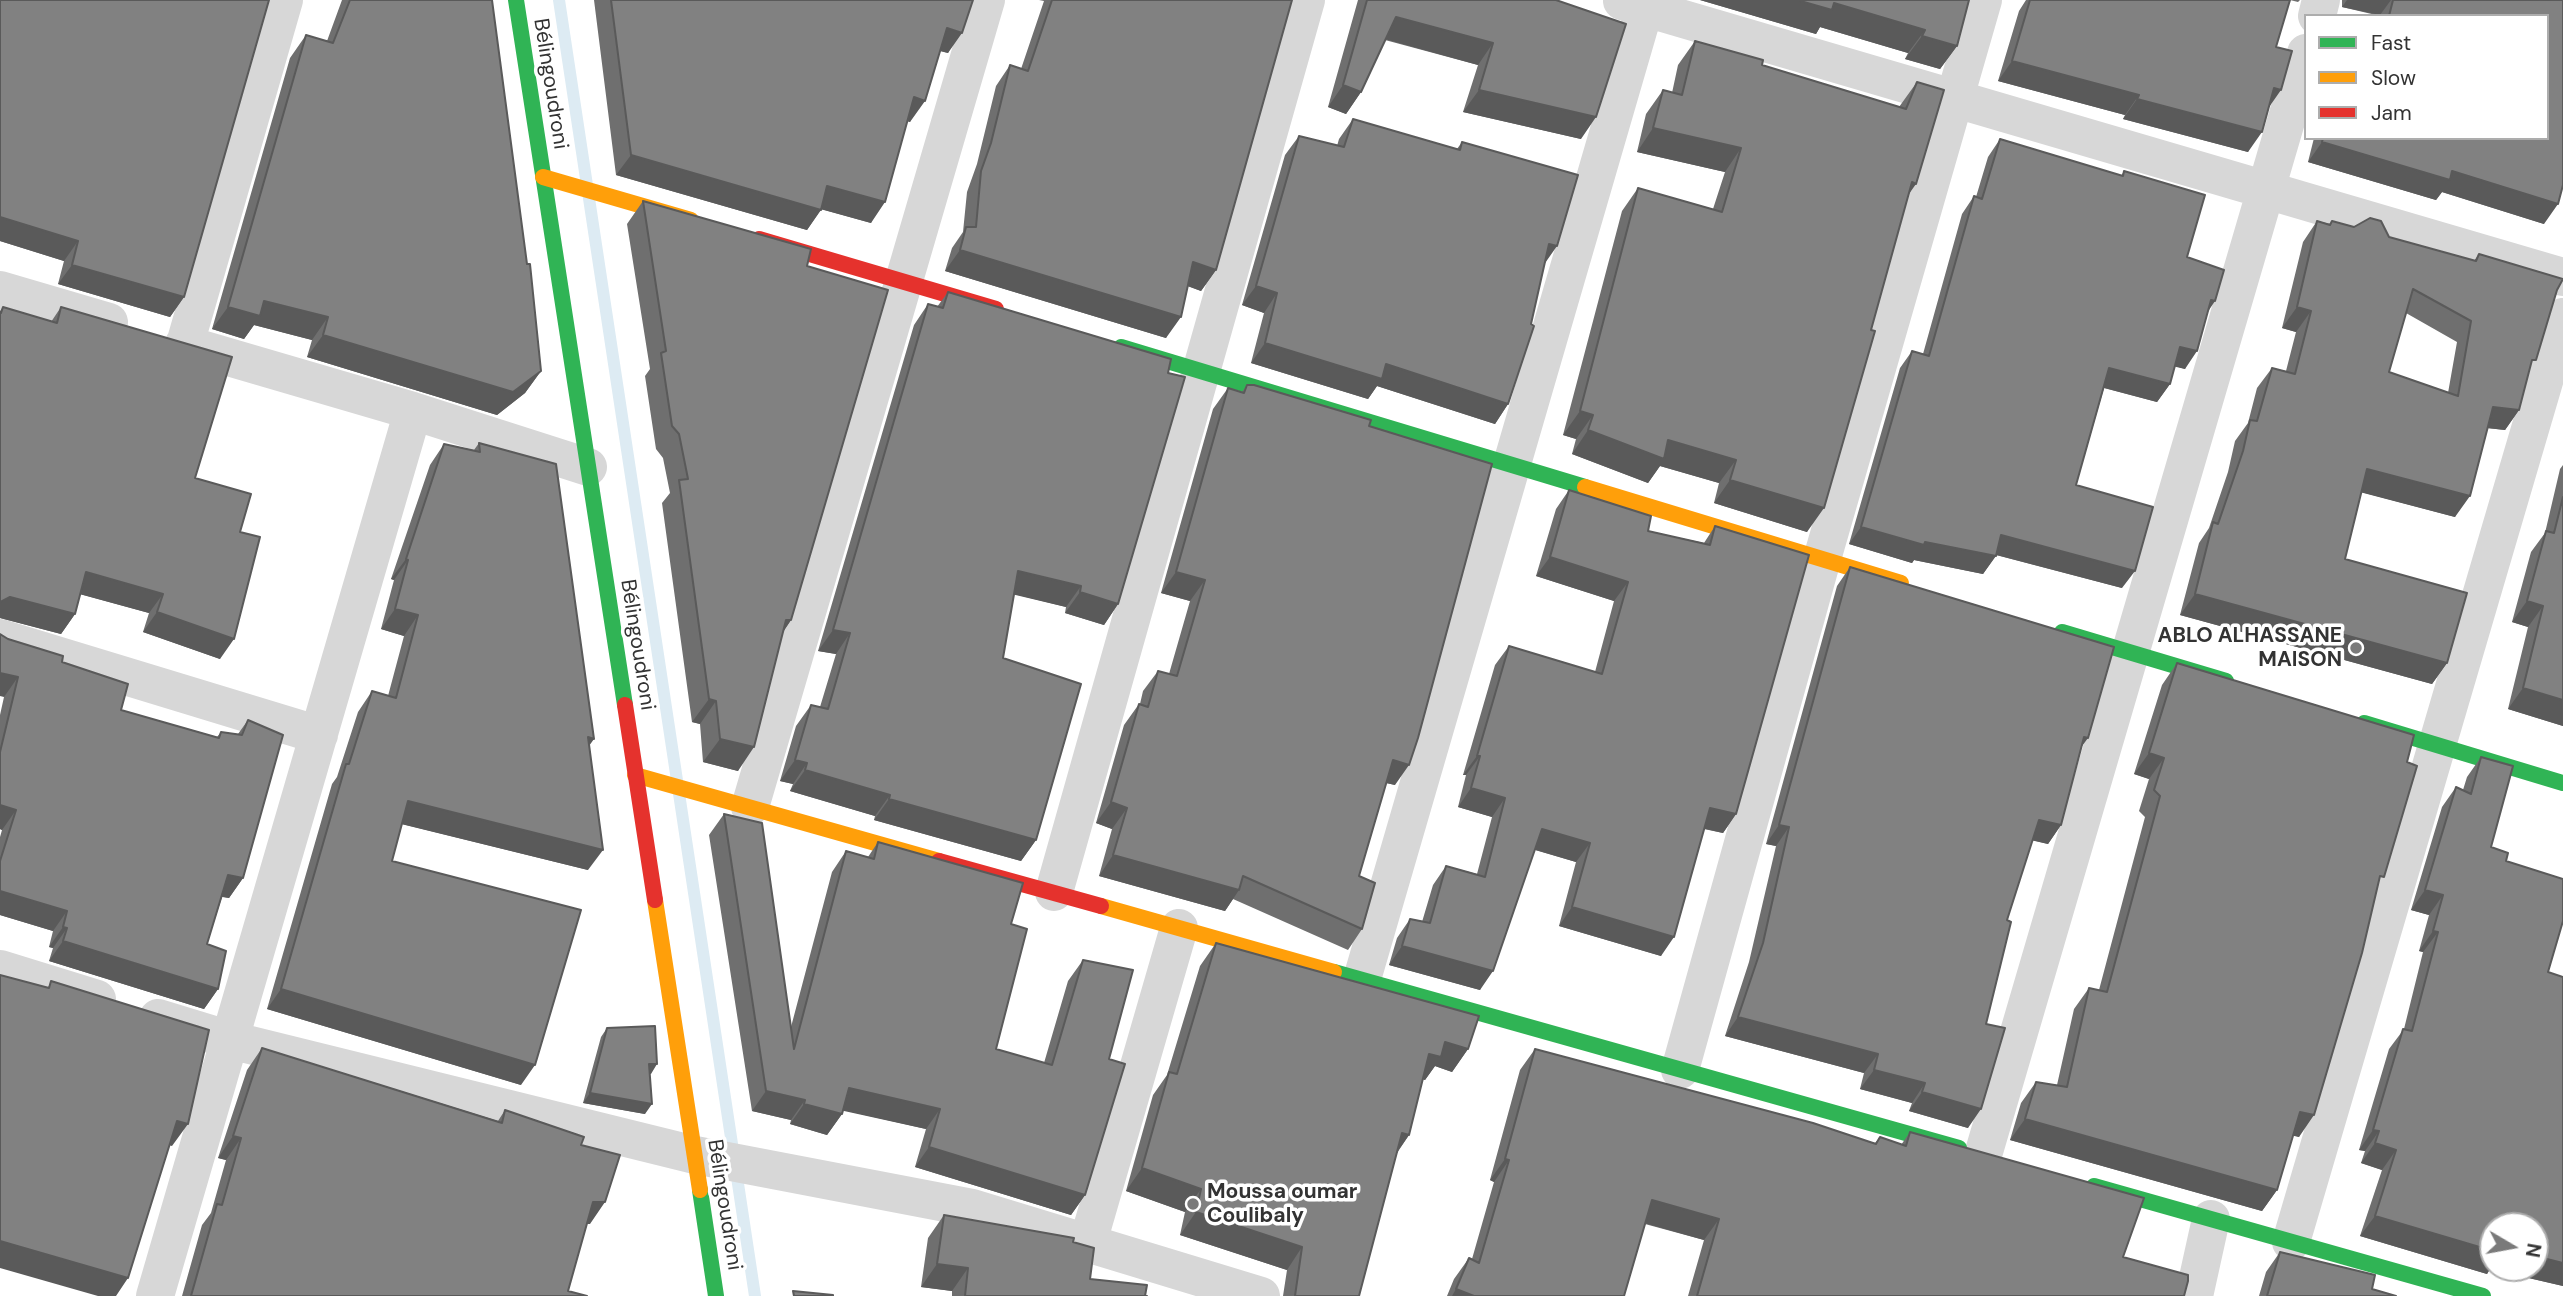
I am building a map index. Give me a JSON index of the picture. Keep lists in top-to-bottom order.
{
  "streets": {
    "street": ["Bélingoudroni"]
  },
  "places": ["ABLO ALHASSANE MAISON", "Moussa oumar Coulibaly"],
  "legend": ["Fast", "Slow", "Jam"],
  "north": "right"
}
